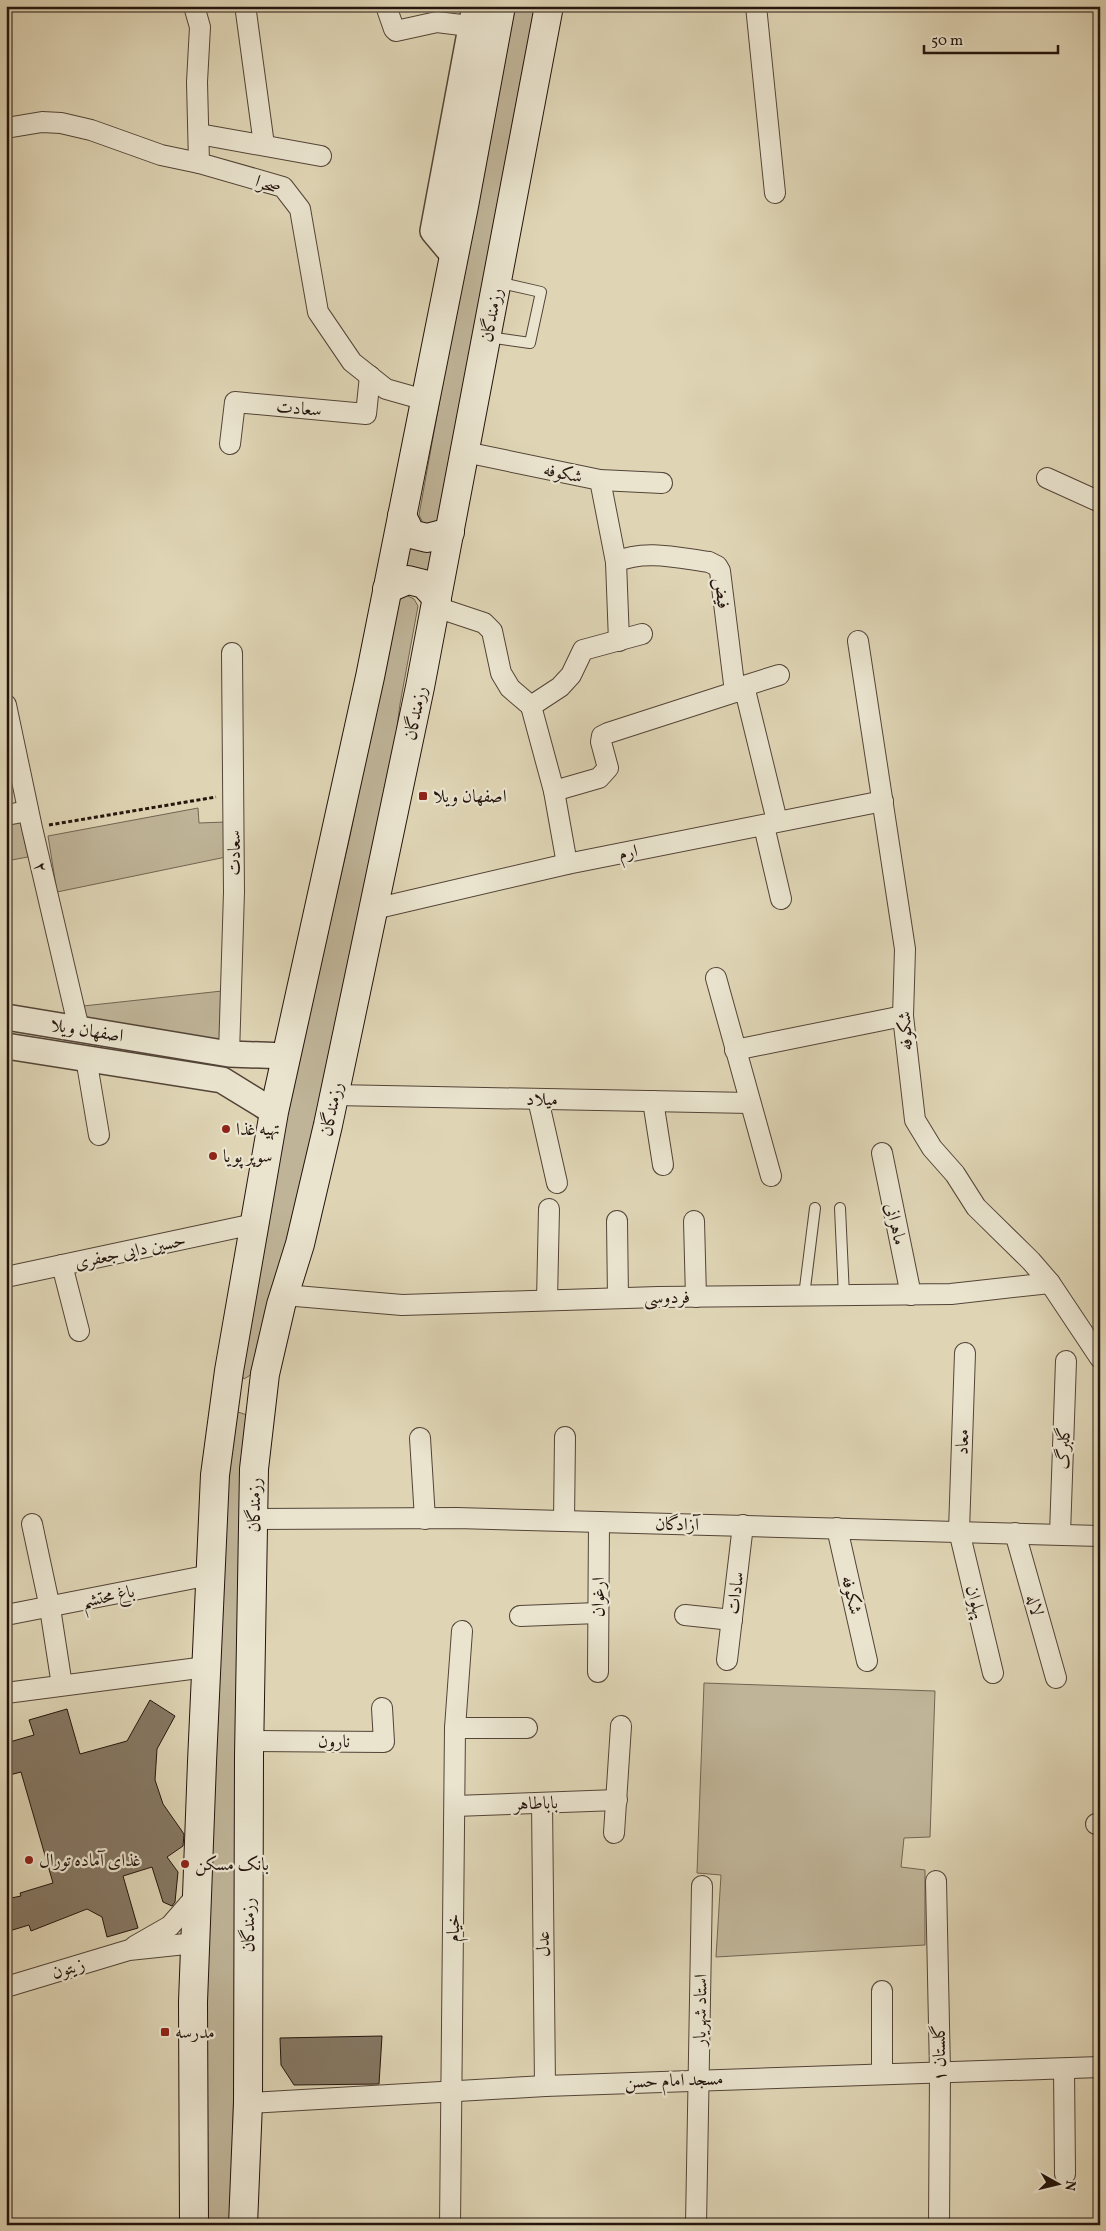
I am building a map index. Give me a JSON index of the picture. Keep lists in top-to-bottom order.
{
  "streets": {
    "main road": ["رزمندگان"],
    "street": [
      "صحرا",
      "سعادت",
      "شکوفه",
      "فیض",
      "ارم",
      "۲",
      "اصفهان ویلا",
      "میلاد",
      "ماهرانی",
      "حسین دایی جعفری",
      "فردوسی",
      "معاد",
      "گلبرگ",
      "آزادگان",
      "سادات",
      "باغ محتشم",
      "ارغوان",
      "پهلوان",
      "لاله",
      "نارون",
      "باباطاهر",
      "خیام",
      "عدل",
      "زیتون",
      "استاد شهریار",
      "گلستان ۱",
      "مسجد امام حسن"
    ]
  },
  "crossings": [
    ["صحرا", "سعادت"],
    ["رزمندگان", "شکوفه"],
    ["رزمندگان", "ارم"],
    ["رزمندگان", "میلاد"],
    ["رزمندگان", "فردوسی"],
    ["رزمندگان", "آزادگان"],
    ["رزمندگان", "نارون"],
    ["رزمندگان", "مسجد امام حسن"],
    ["سعادت", "اصفهان ویلا"],
    ["شکوفه", "ارم"],
    ["شکوفه", "فردوسی"],
    ["شکوفه", "آزادگان"],
    ["۲", "اصفهان ویلا"],
    ["ماهرانی", "فردوسی"],
    ["معاد", "آزادگان"],
    ["معاد", "پهلوان"],
    ["گلبرگ", "آزادگان"],
    ["آزادگان", "سادات"],
    ["آزادگان", "ارغوان"],
    ["آزادگان", "پهلوان"],
    ["آزادگان", "لاله"],
    ["باباطاهر", "خیام"],
    ["باباطاهر", "عدل"],
    ["خیام", "مسجد امام حسن"],
    ["عدل", "مسجد امام حسن"],
    ["استاد شهریار", "مسجد امام حسن"],
    ["گلستان ۱", "مسجد امام حسن"]
  ],
  "places": {
    "transit": ["اصفهان ویلا", "مدرسه"],
    "other": [
      "تهیه غذا",
      "سوپر پویا",
      "غذای آماده تورال",
      "بانک مسکن"
    ]
  },
  "scale_bar": "50 m",
  "north": "right"
}
